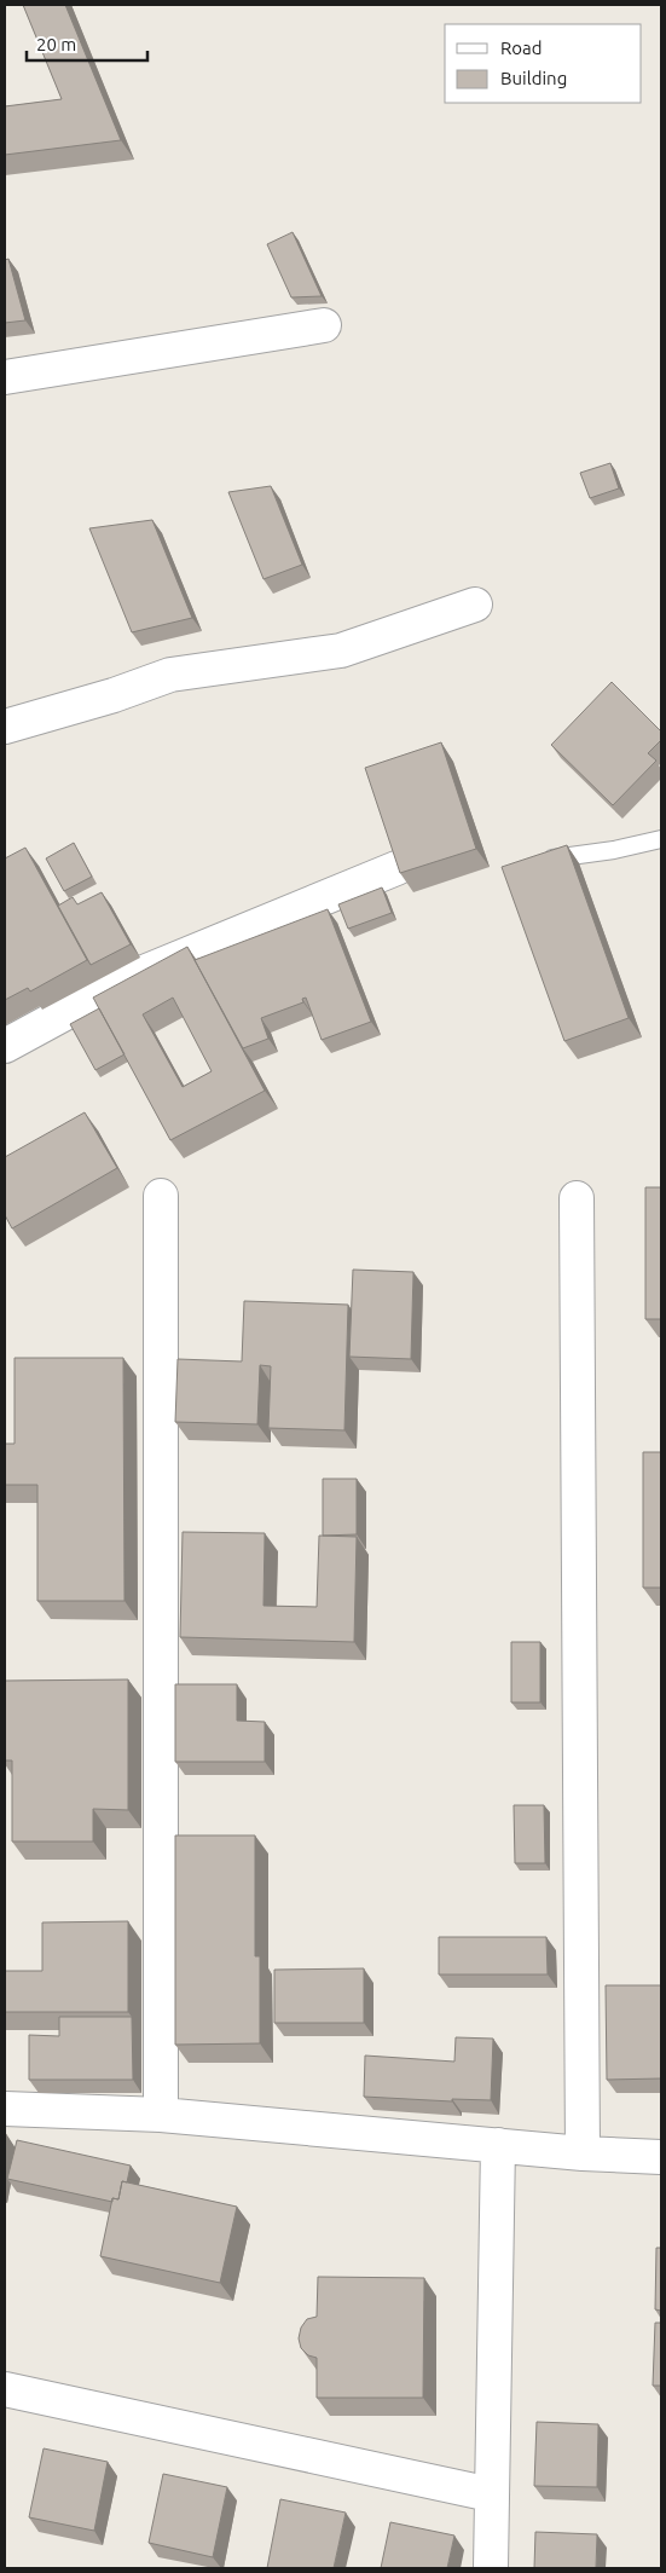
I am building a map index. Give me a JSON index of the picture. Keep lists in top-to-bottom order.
{
  "legend": ["Road", "Building"],
  "scale_bar": "20 m"
}
